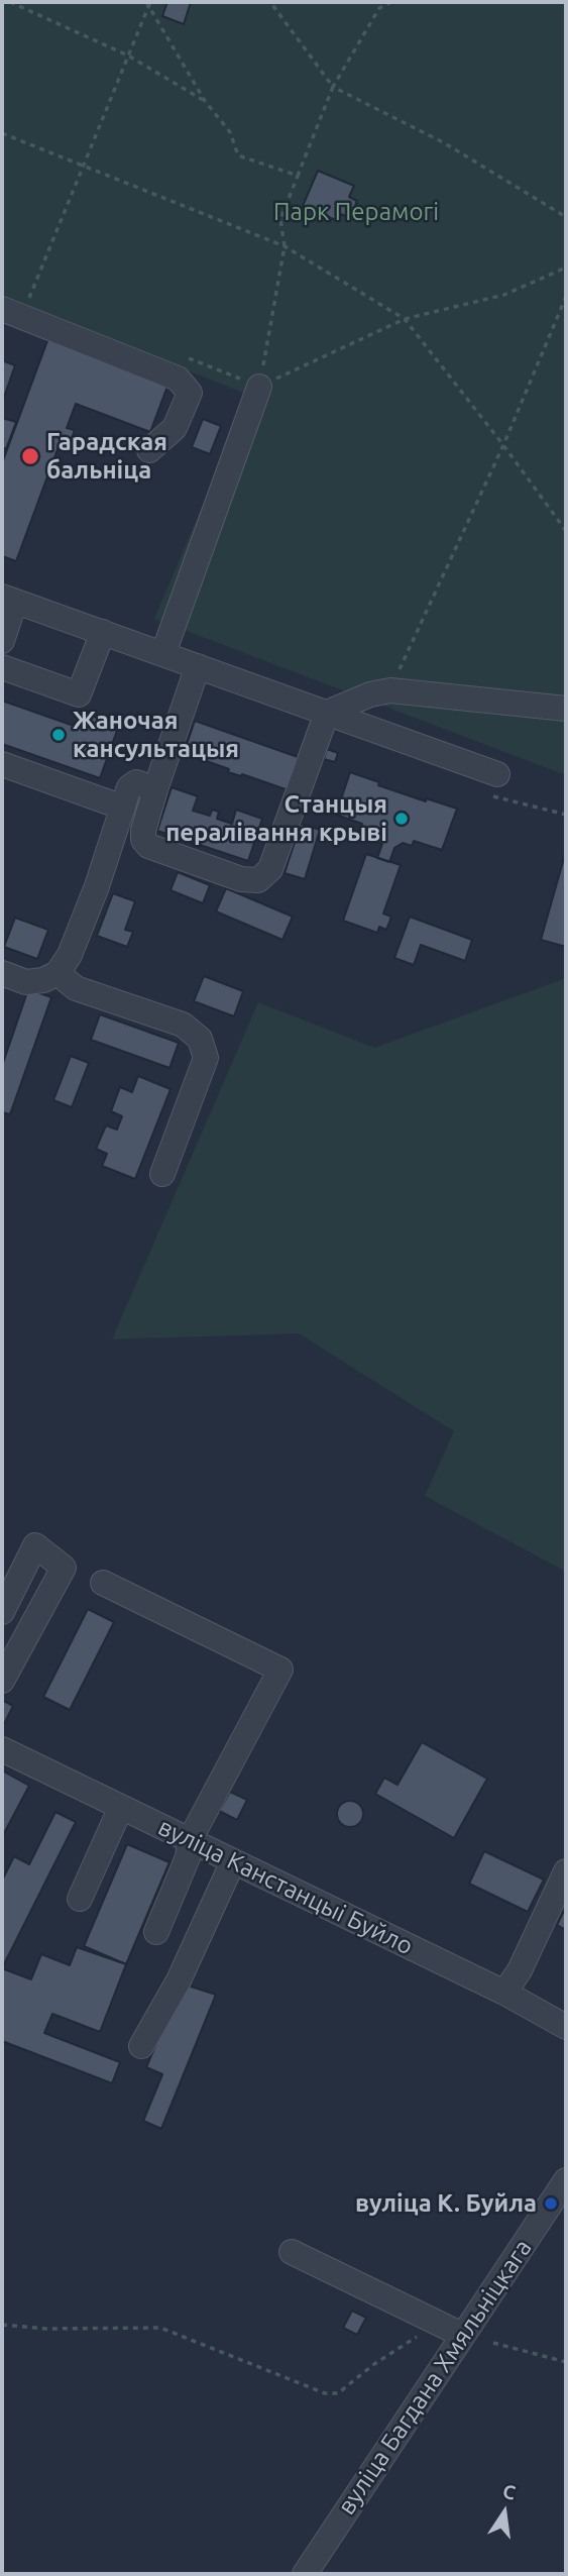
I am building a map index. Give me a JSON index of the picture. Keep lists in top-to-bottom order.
{
  "streets": {
    "street": ["вуліца Канстанцыі Буйло", "вуліца Багдана Хмяльніцкага"]
  },
  "parks": ["Парк Перамогі"],
  "places": [
    "Гарадская бальніца",
    "Жаночая кансультацыя",
    "Станцыя пералівання крыві",
    "вуліца К. Буйла"
  ],
  "north": "top"
}
